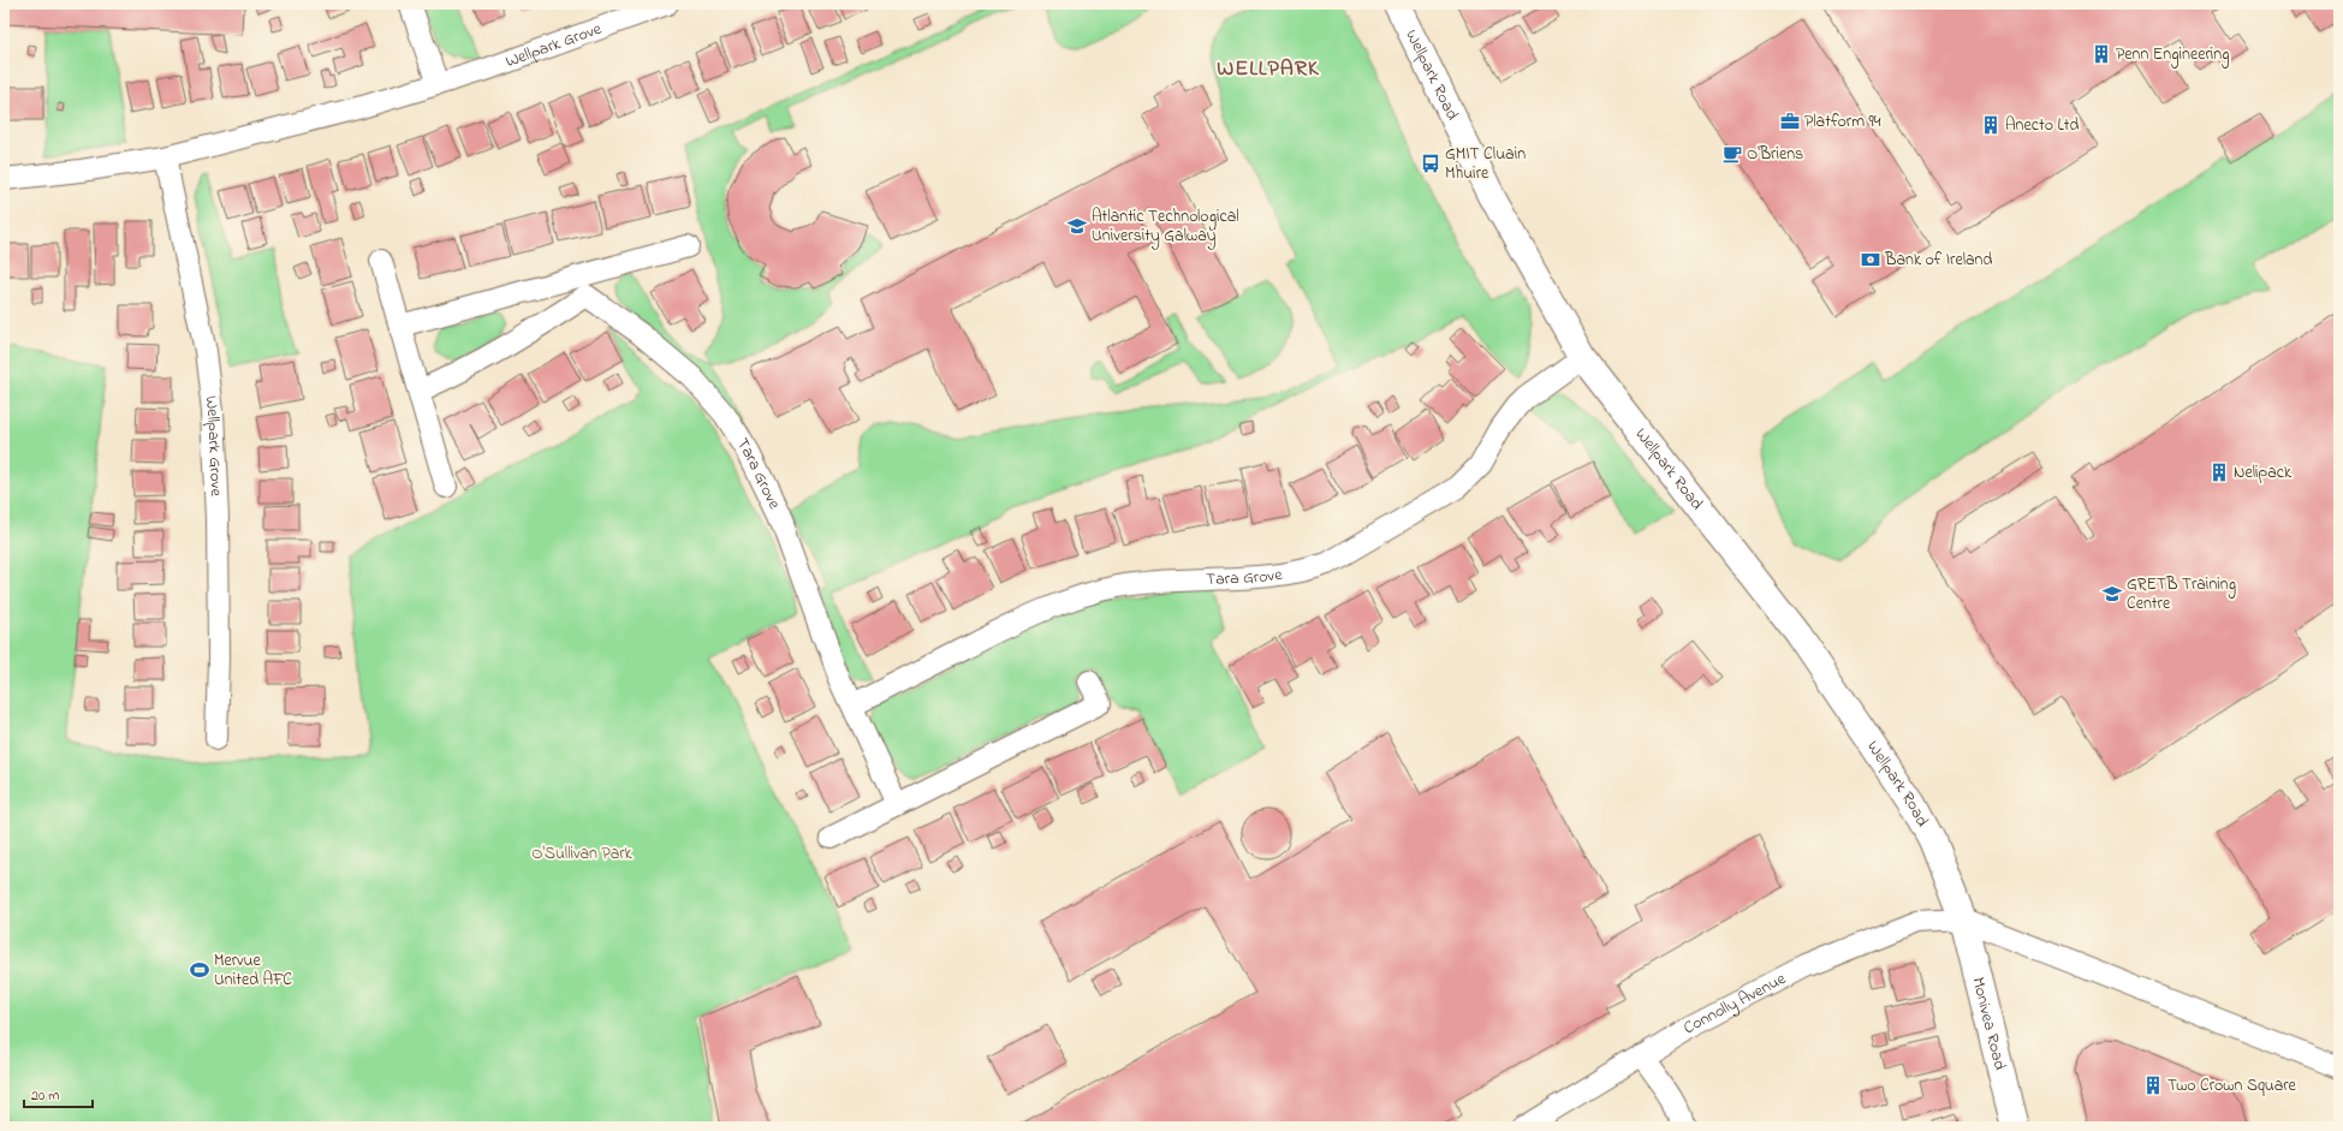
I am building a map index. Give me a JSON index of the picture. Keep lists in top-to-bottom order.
{
  "streets": {
    "main road": ["Wellpark Road", "Monivea Road"],
    "street": ["Wellpark Grove", "Tara Grove", "Connolly Avenue"]
  },
  "crossings": [
    ["Wellpark Road", "Tara Grove"],
    ["Wellpark Road", "Connolly Avenue"],
    ["Wellpark Road", "Monivea Road"],
    ["Connolly Avenue", "Monivea Road"]
  ],
  "districts": ["WELLPARK"],
  "parks": ["O'Sullivan Park"],
  "places": {
    "building": [
      "Penn Engineering",
      "Anecto Ltd",
      "Nelipack",
      "Two Crown Square"
    ],
    "office": ["Platform 94"],
    "cafe": ["O'Briens"],
    "bus stop": ["GMIT Cluain Mhuire"],
    "school or university": ["Atlantic Technological University Galway", "GRETB Training Centre"],
    "bank": ["Bank of Ireland"],
    "sports": ["Mervue United AFC"]
  },
  "scale_bar": "20 m"
}
